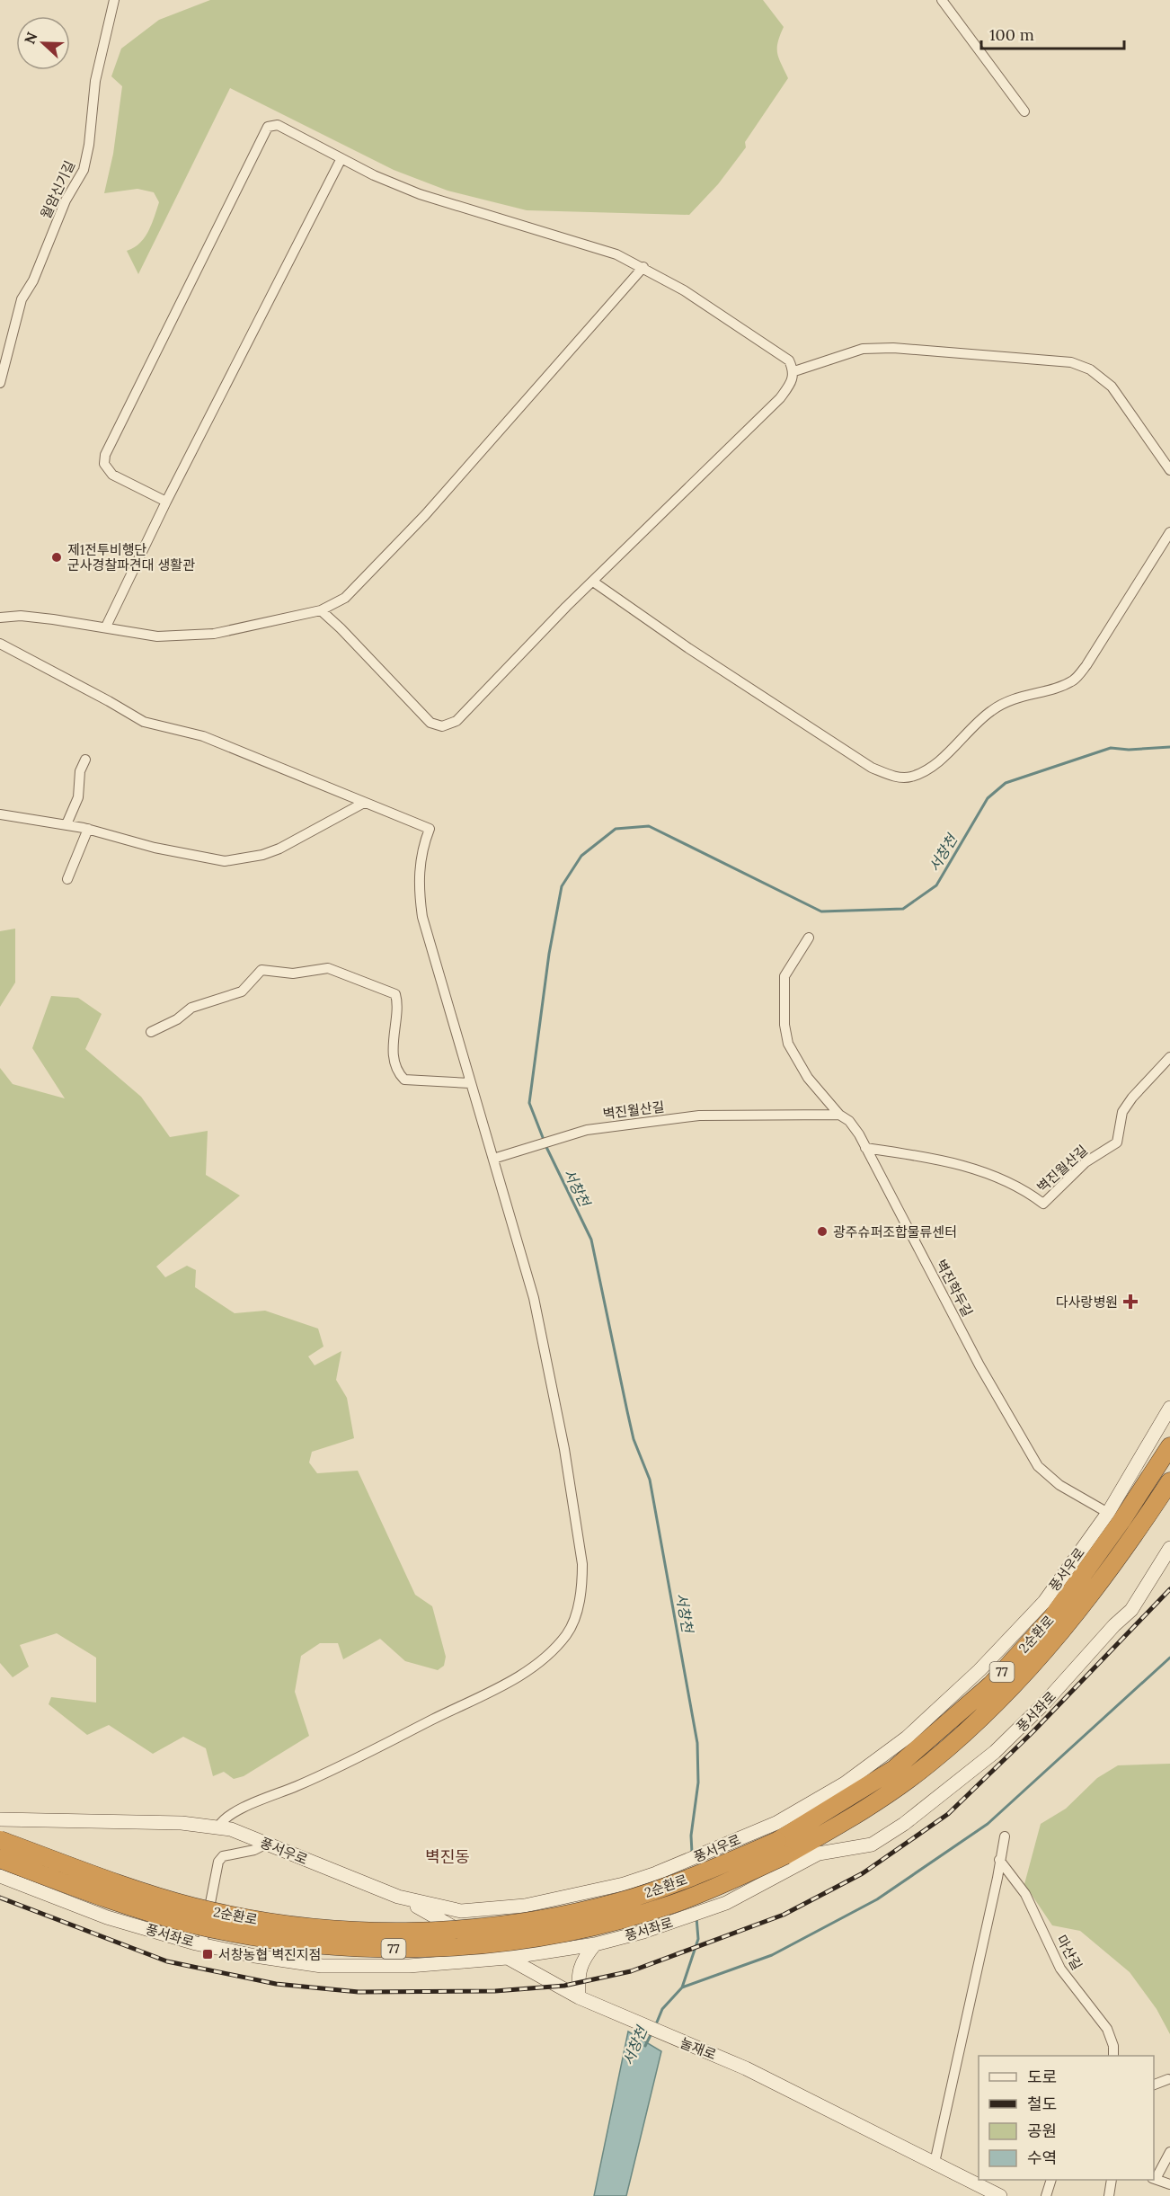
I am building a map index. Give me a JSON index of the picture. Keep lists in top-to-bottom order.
{
  "streets": {
    "highway": ["2순환로", "77"],
    "street": [
      "월암신기길",
      "벽진월산길",
      "벽진학두길",
      "풍서우로",
      "풍서좌로",
      "마산길",
      "눌재로"
    ]
  },
  "crossings": [
    ["벽진월산길", "벽진학두길"],
    ["벽진학두길", "풍서우로"],
    ["풍서우로", "눌재로"],
    ["풍서좌로", "눌재로"]
  ],
  "districts": ["벽진동"],
  "water": ["서창천"],
  "places": {
    "other": ["제1전투비행단 군사경찰파견대 생활관", "광주슈퍼조합물류센터"],
    "health": ["다사랑병원"],
    "transit": ["서창농협 벽진지점"]
  },
  "legend": [
    "도로",
    "철도",
    "공원",
    "수역"
  ],
  "scale_bar": "100 m",
  "north": "left"
}
